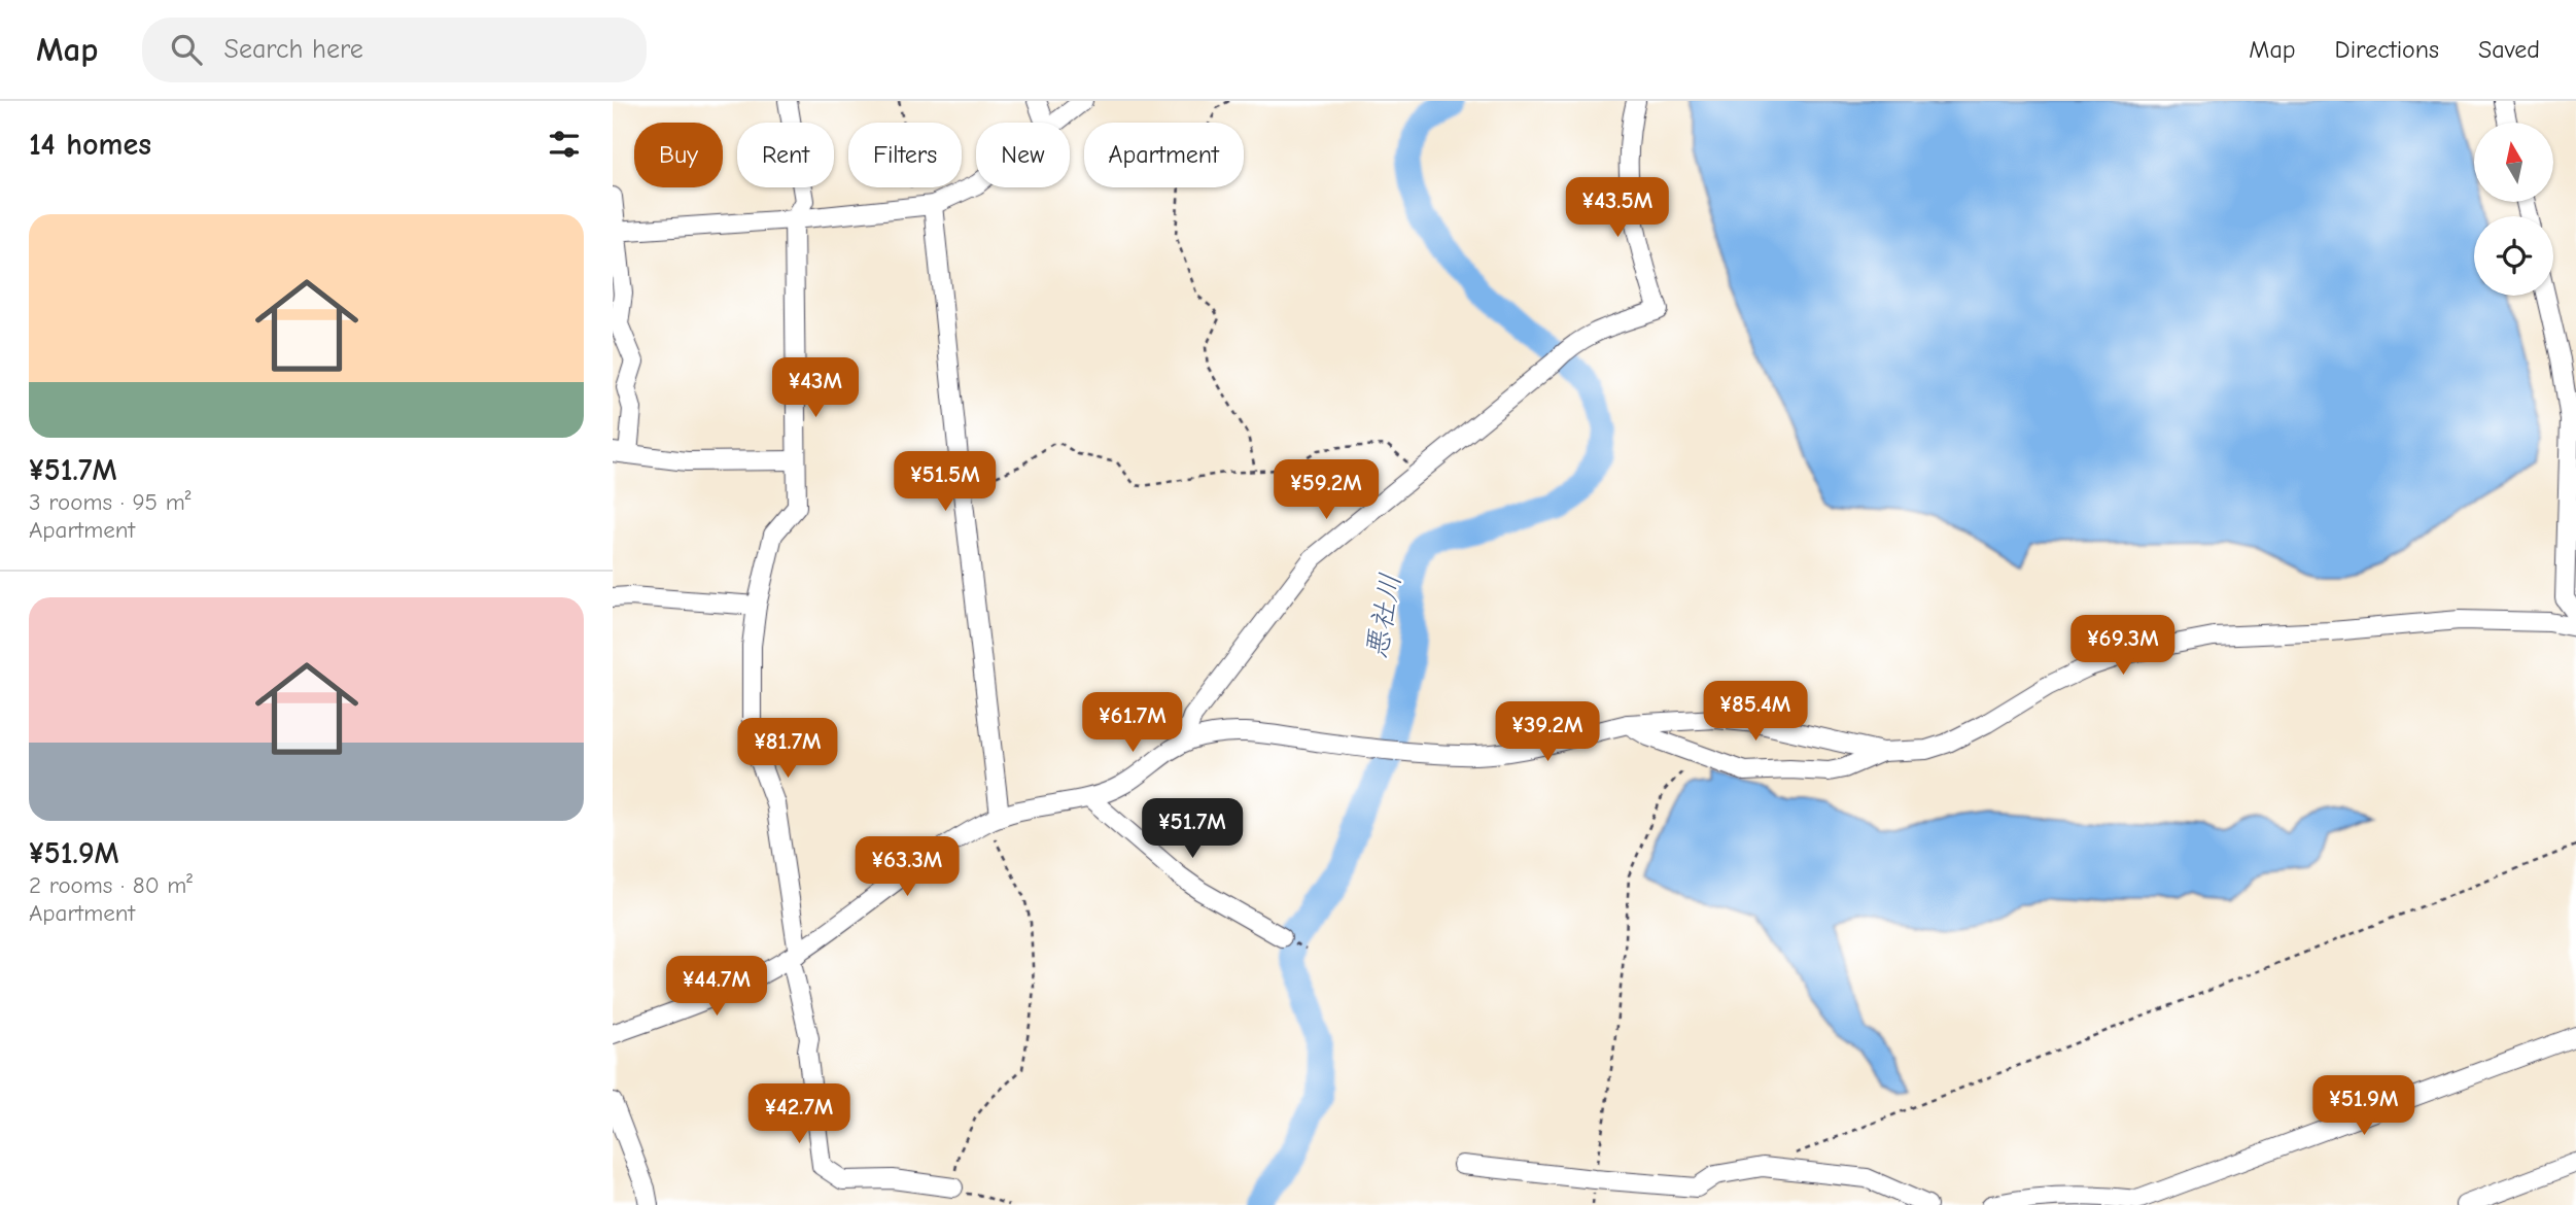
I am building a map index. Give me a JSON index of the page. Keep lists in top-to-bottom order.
{
  "water": ["悪社川"],
  "north": "top",
  "page": {
    "header": "Map",
    "search": "Search here",
    "nav": ["Map", "Directions", "Saved"],
    "heading": "14 homes",
    "chip": [
      "Buy",
      "Rent",
      "Filters",
      "New",
      "Apartment"
    ],
    "price": [
      "¥43.5M",
      "¥43M",
      "¥51.5M",
      "¥59.2M",
      "¥69.3M",
      "¥85.4M",
      "¥61.7M",
      "¥39.2M",
      "¥81.7M",
      "¥51.7M",
      "¥63.3M",
      "¥44.7M",
      "¥51.9M",
      "¥42.7M"
    ],
    "list": [
      {
        "name": "¥51.7M",
        "note": "3 rooms · 95 m² · Apartment"
      },
      {
        "name": "¥51.9M",
        "note": "2 rooms · 80 m² · Apartment"
      }
    ]
  }
}
